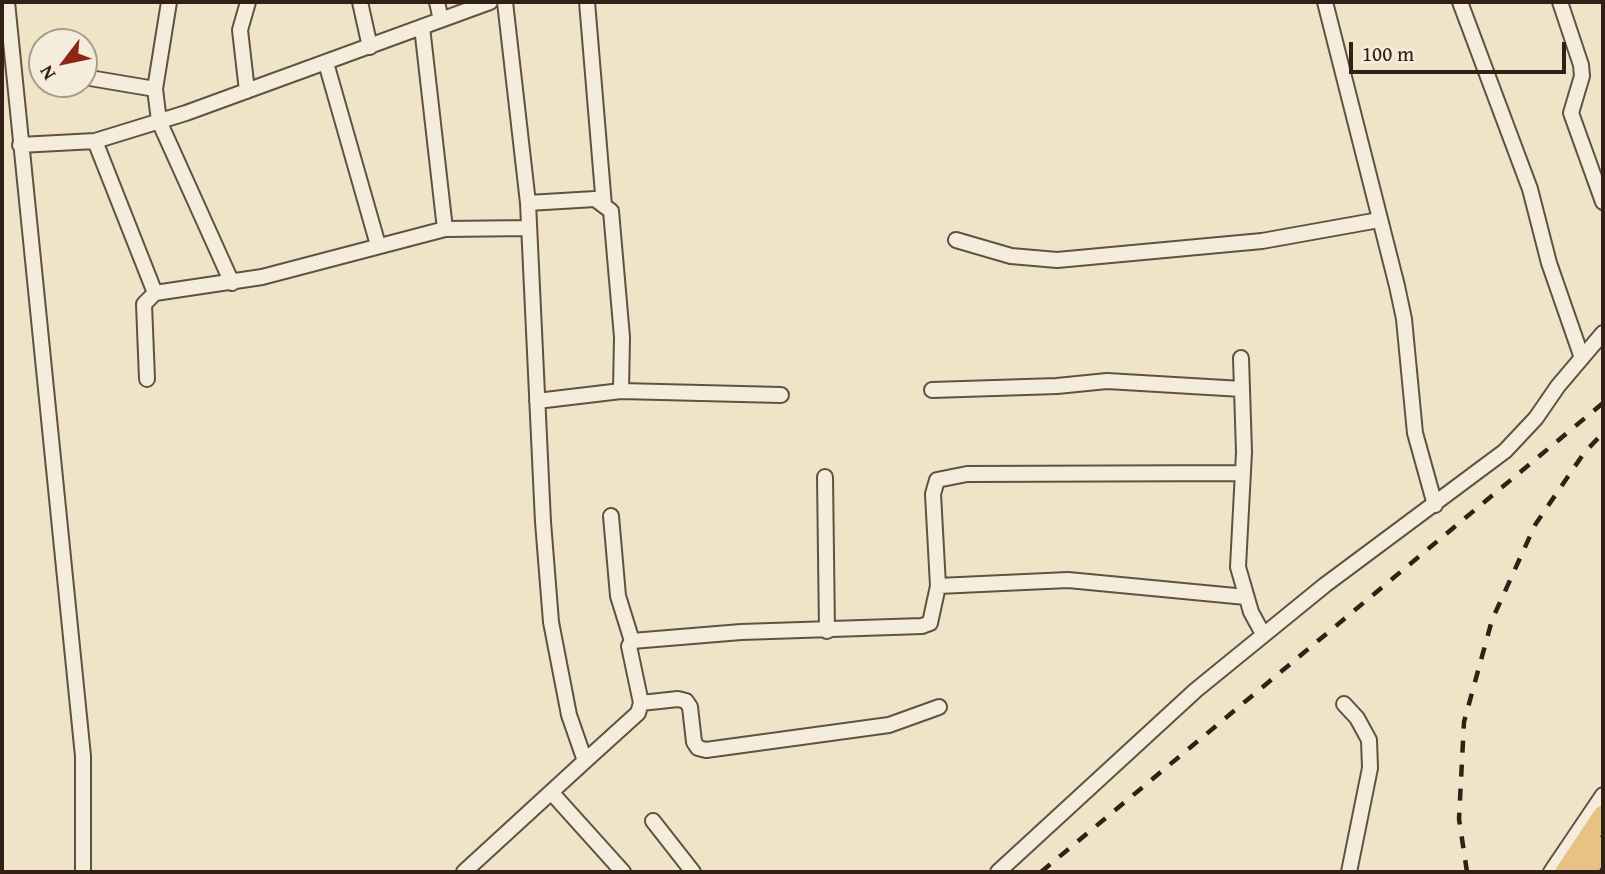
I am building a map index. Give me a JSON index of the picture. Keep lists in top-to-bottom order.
{
  "scale_bar": "100 m",
  "north": "bottom left"
}
